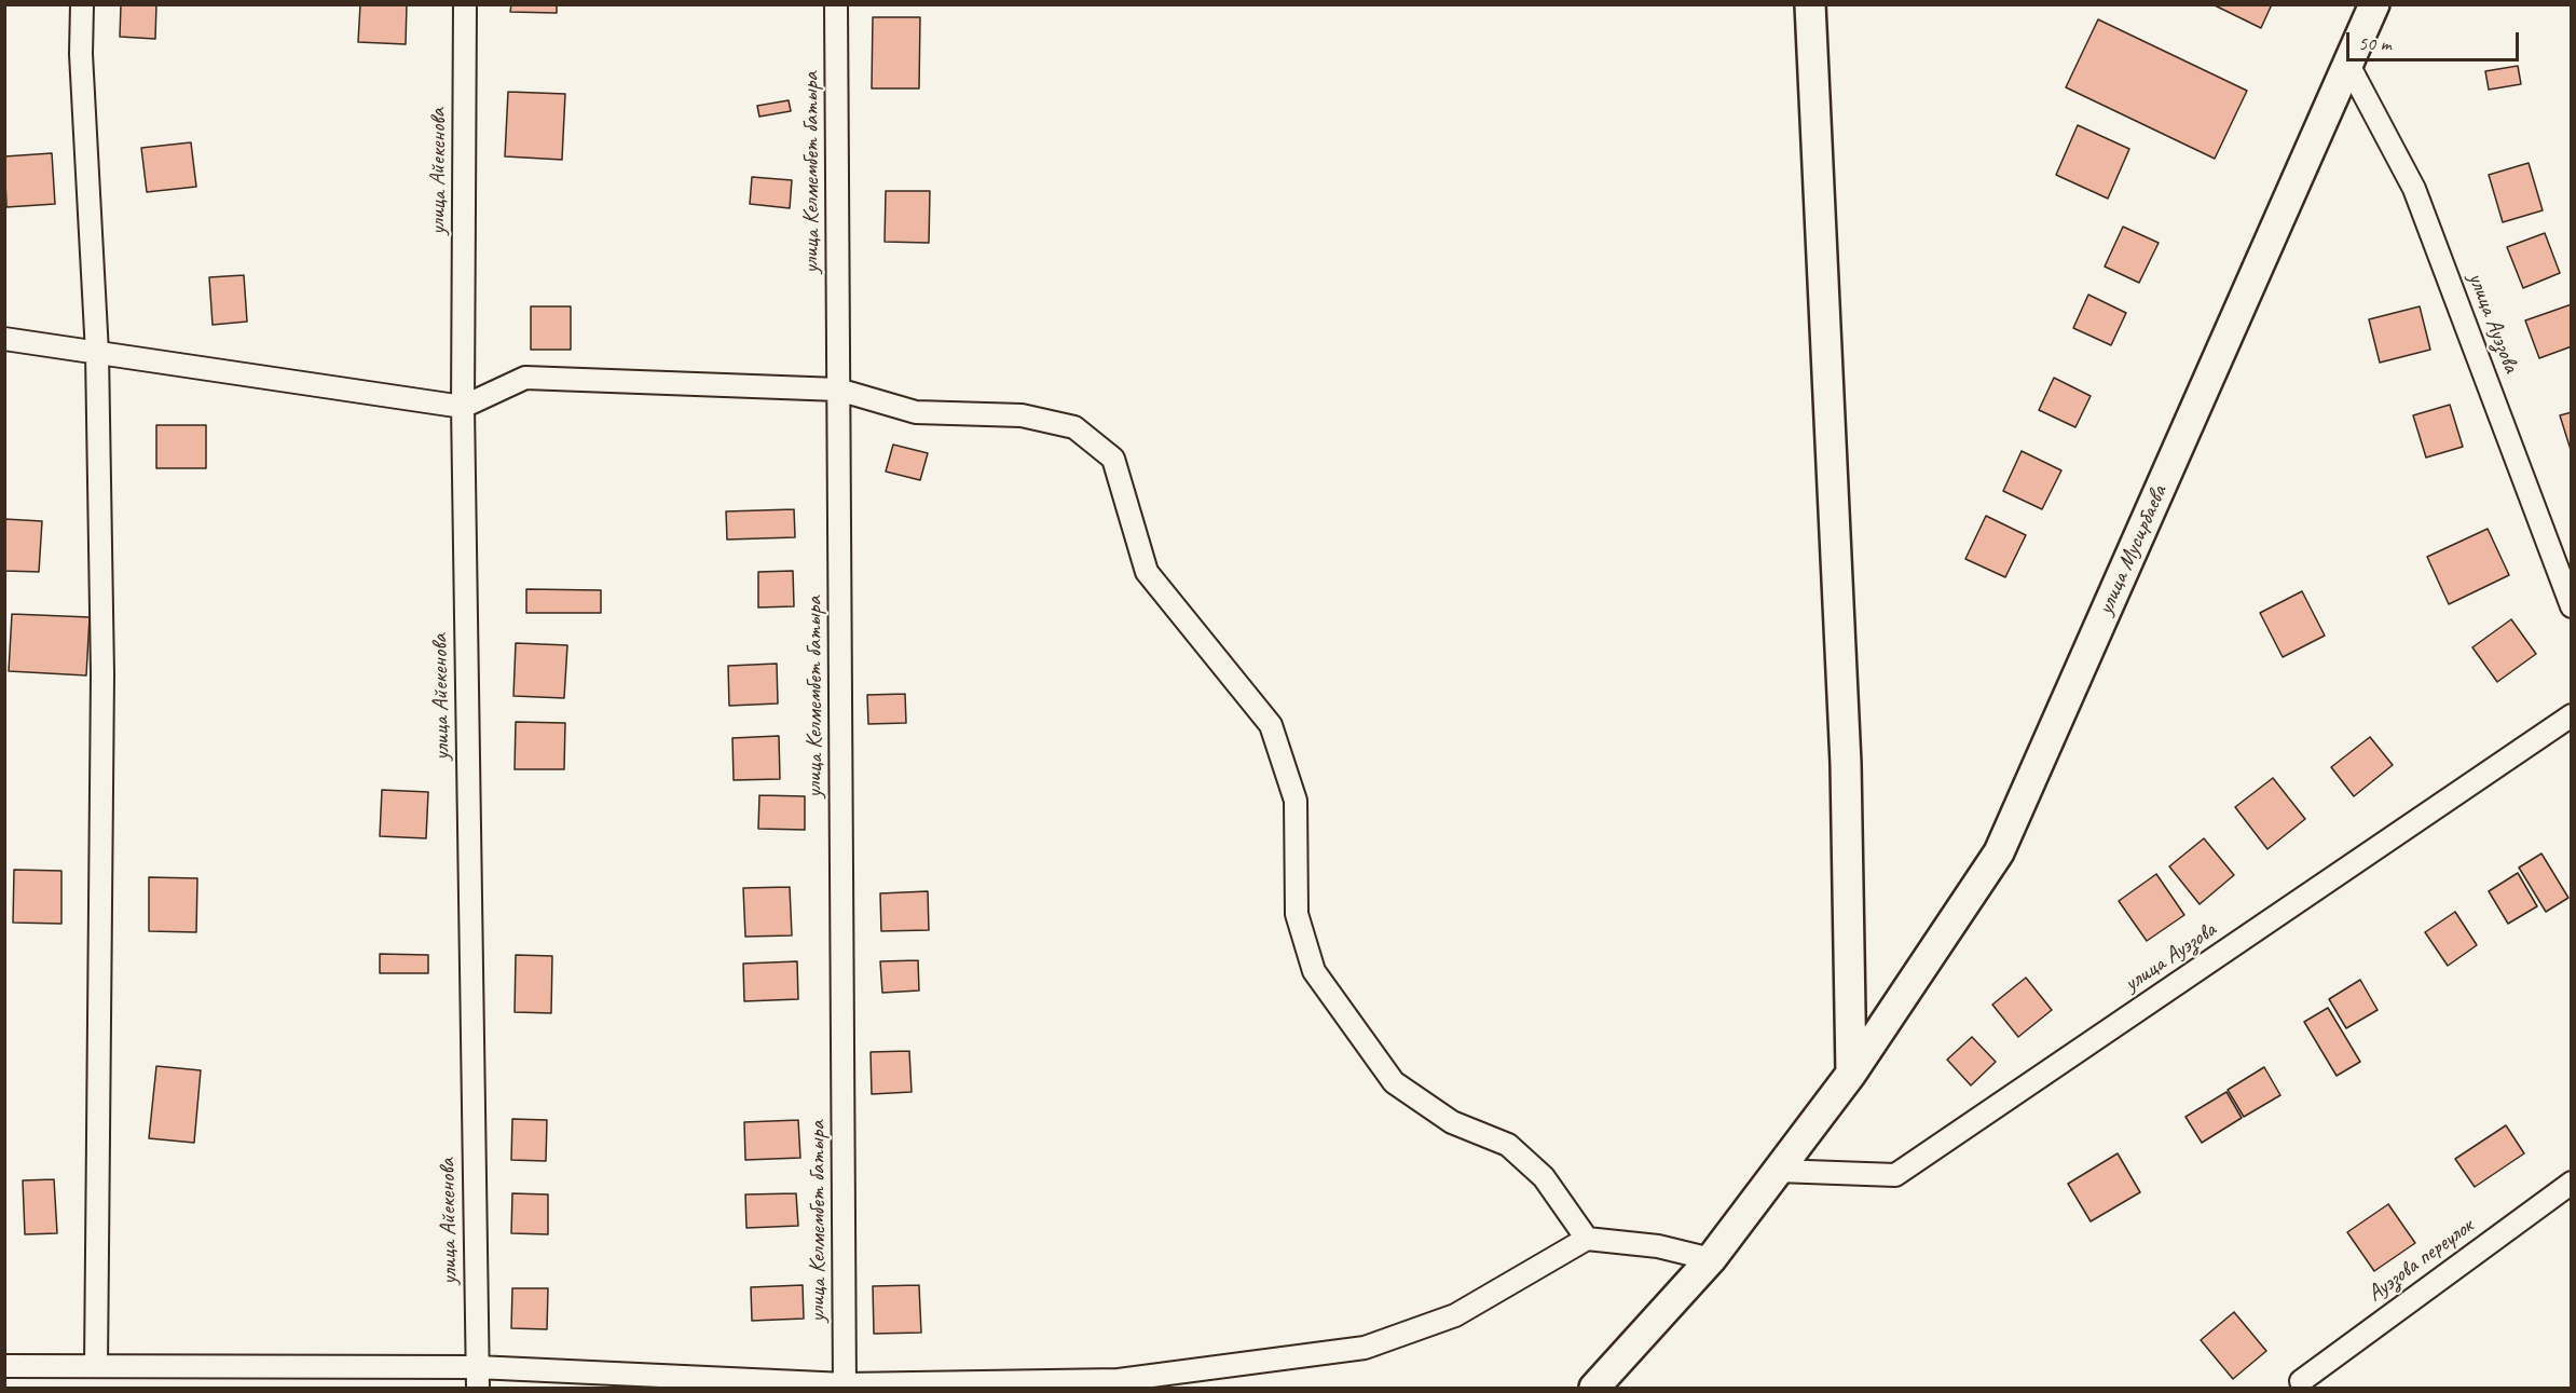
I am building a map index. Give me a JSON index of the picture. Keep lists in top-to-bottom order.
{
  "streets": {
    "main road": ["улица Мусирбаева"],
    "street": [
      "улица Айекенова",
      "улица Келмембет батыра",
      "улица Ауэзова",
      "Ауэзова переулок"
    ]
  },
  "crossings": [
    ["улица Ауэзова", "улица Мусирбаева"]
  ],
  "scale_bar": "50 m"
}
